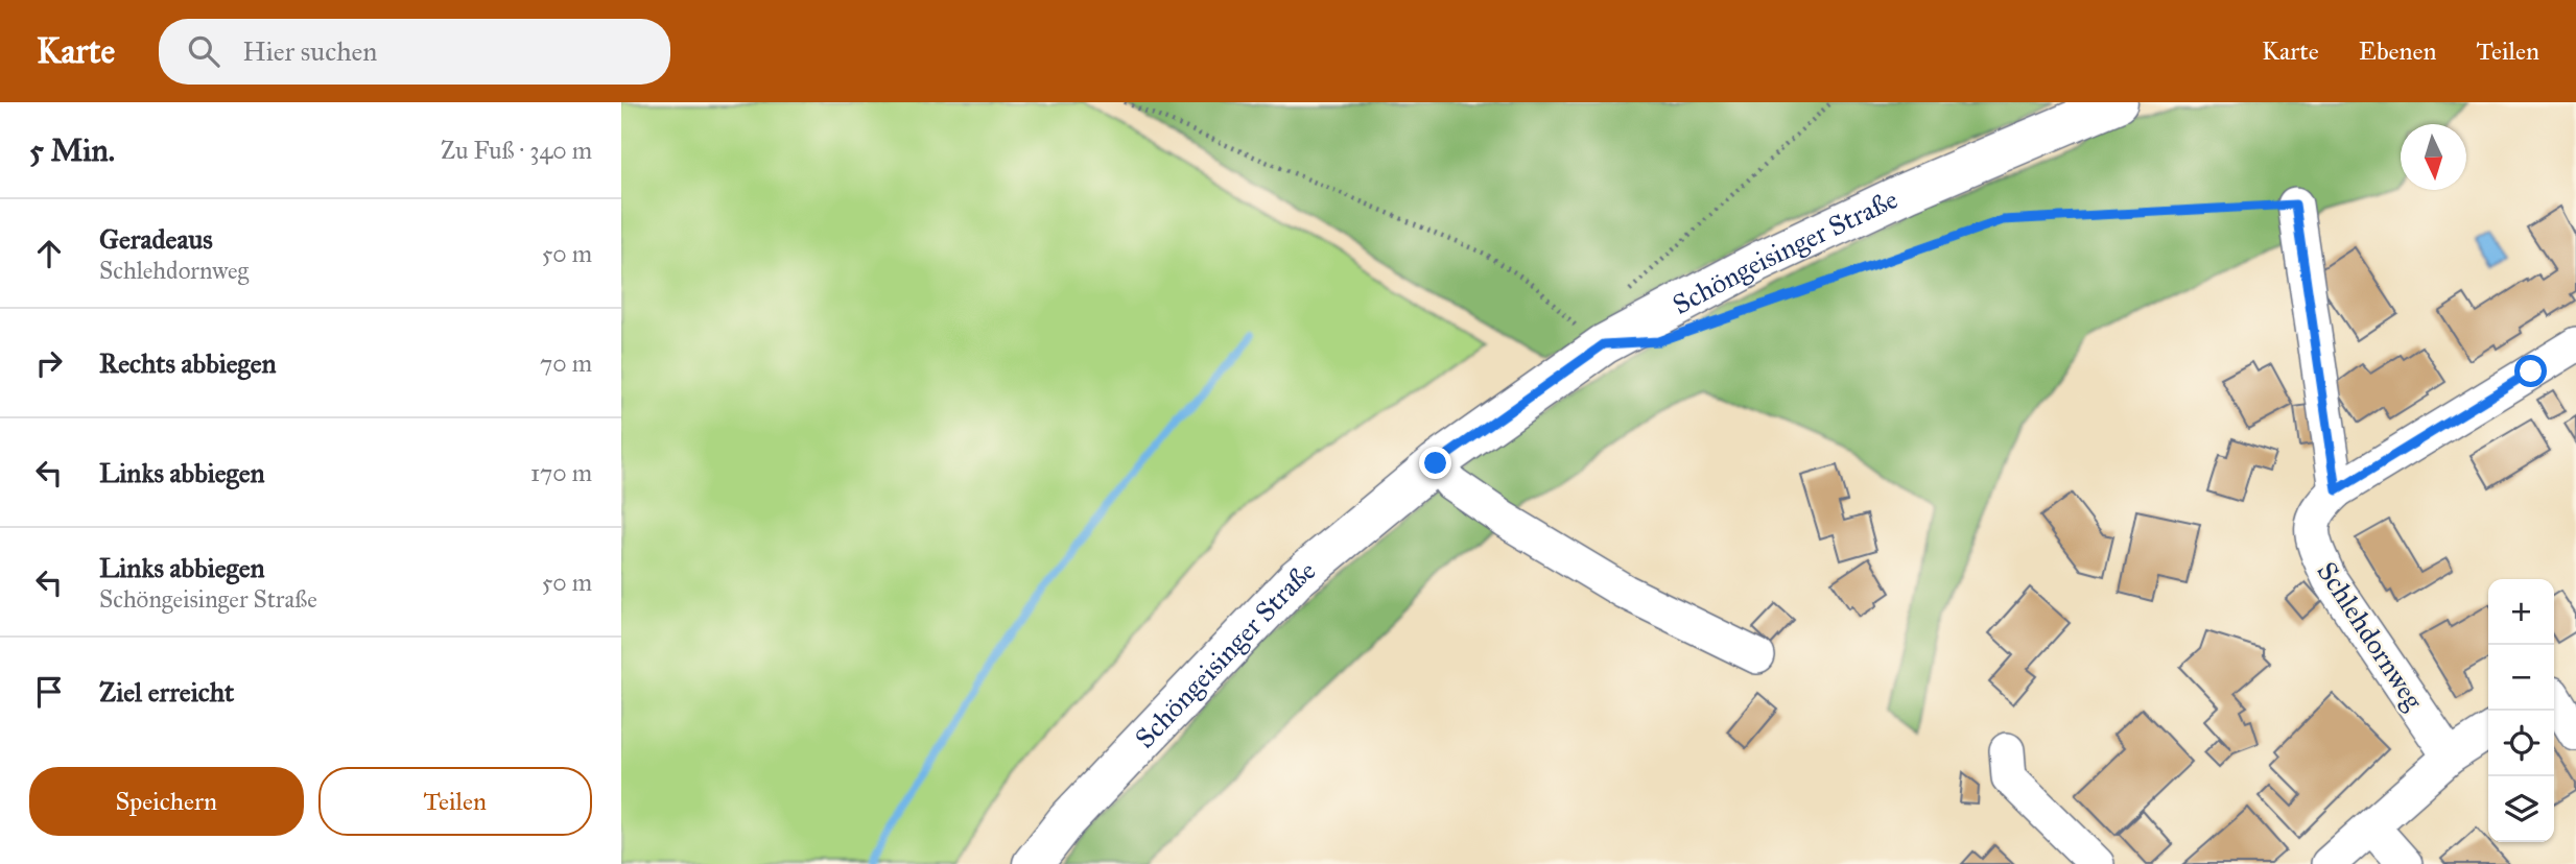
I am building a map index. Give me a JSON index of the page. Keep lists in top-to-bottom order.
{
  "streets": {
    "main road": ["Schöngeisinger Straße"],
    "street": ["Schlehdornweg"]
  },
  "north": "bottom",
  "page": {
    "header": "Karte",
    "search": "Hier suchen",
    "nav": ["Karte", "Ebenen", "Teilen"],
    "heading": ["5 Min.", "Zu Fuß · 340 m"],
    "list": [
      ["Geradeaus", "Schlehdornweg", "50 m"],
      ["Rechts abbiegen", "70 m"],
      ["Links abbiegen", "170 m"],
      ["Links abbiegen", "Schöngeisinger Straße", "50 m"],
      "Ziel erreicht"
    ],
    "map_buttons": ["+", "−"],
    "buttons": ["Speichern", "Teilen"]
  }
}
